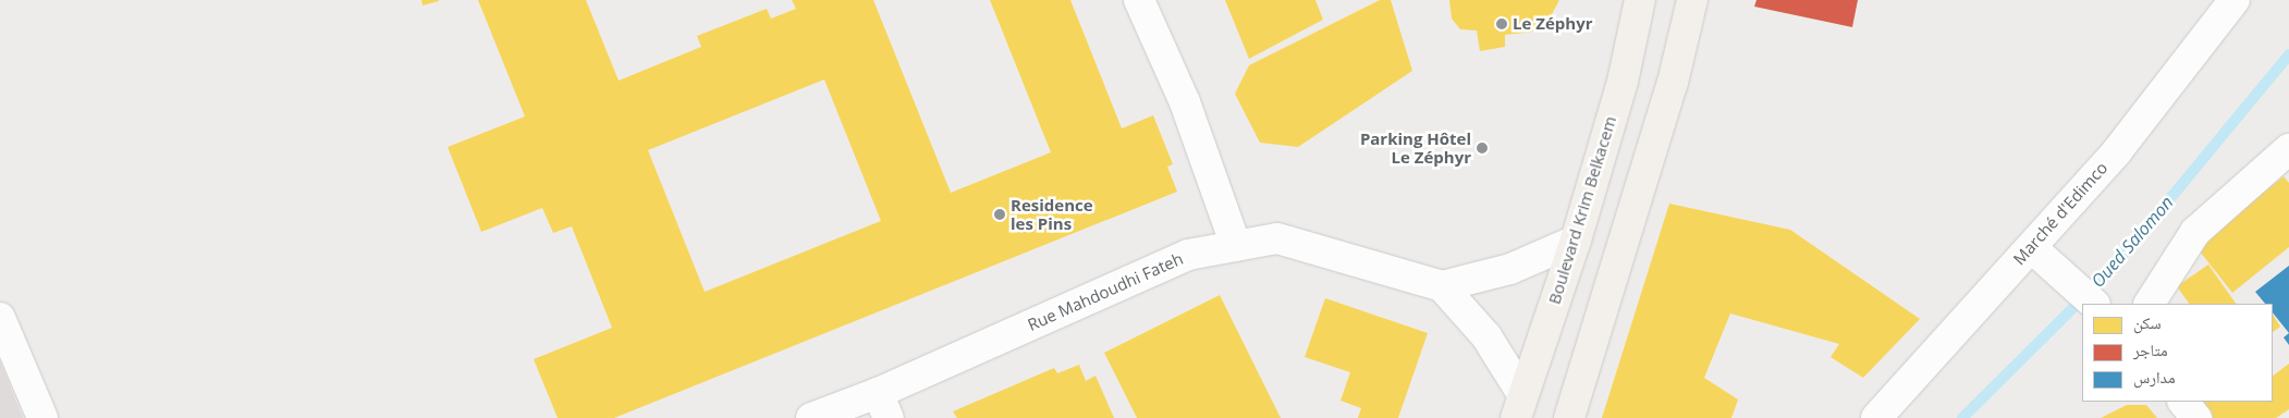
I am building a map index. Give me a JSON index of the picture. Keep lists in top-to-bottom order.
{
  "streets": {
    "main road": ["Boulevard Krim Belkacem"],
    "street": ["Marché d'Edimco", "Rue Mahdoudhi Fateh"]
  },
  "crossings": [
    ["Boulevard Krim Belkacem", "Rue Mahdoudhi Fateh"]
  ],
  "water": ["Oued Salomon"],
  "places": ["Le Zéphyr", "Parking Hôtel Le Zéphyr", "Residence les Pins"],
  "legend": ["سكن", "متاجر", "مدارس"]
}
